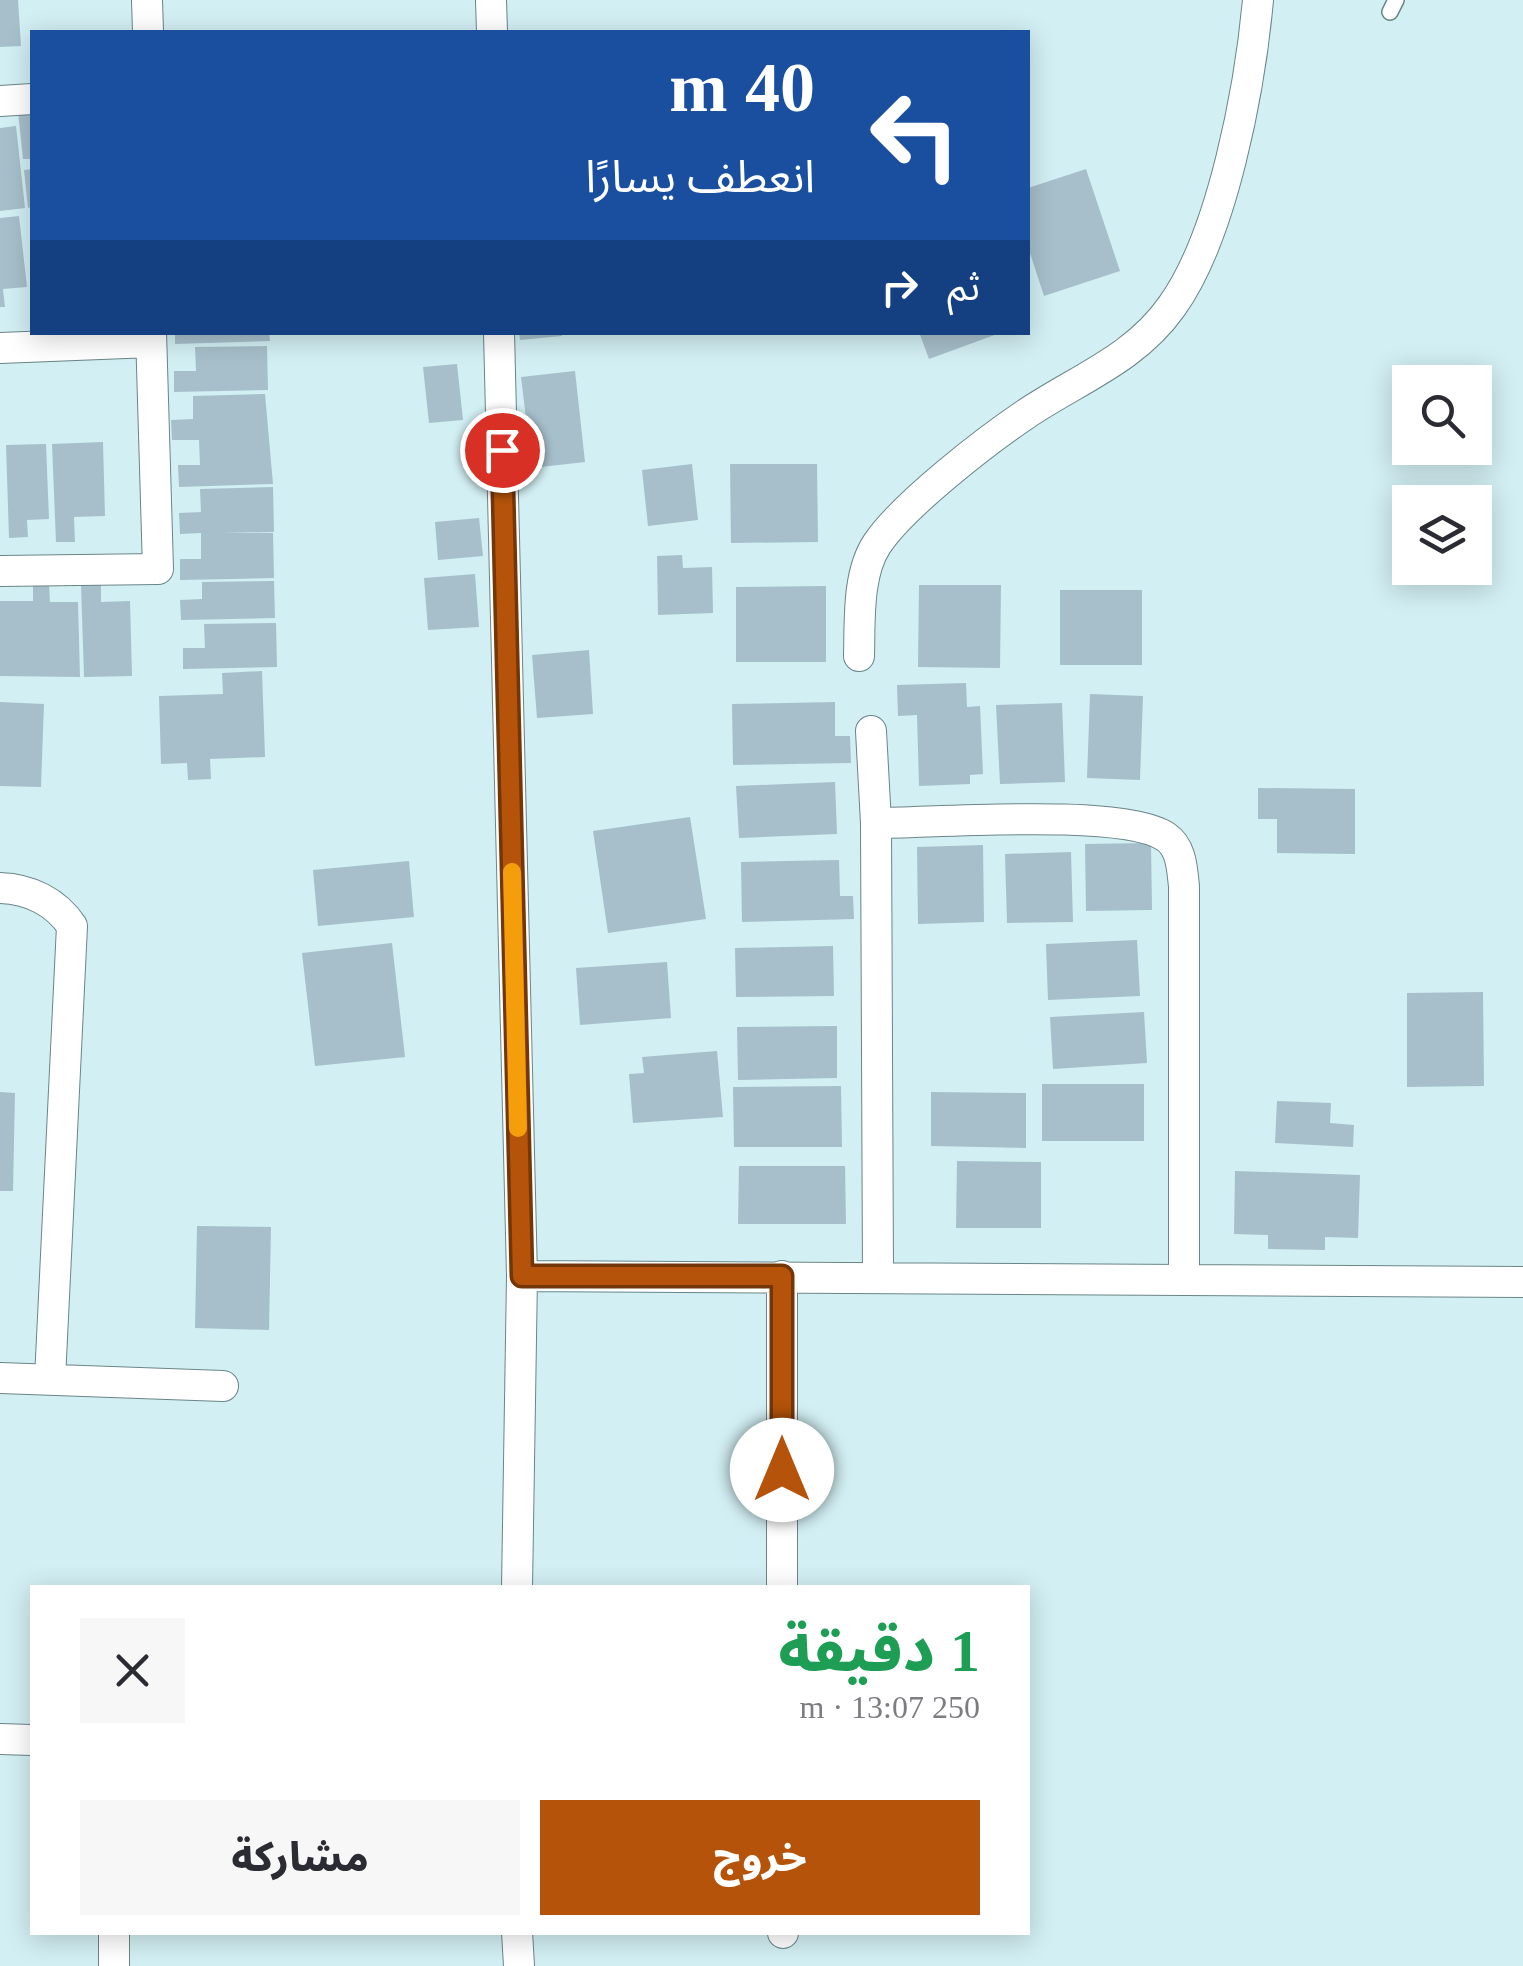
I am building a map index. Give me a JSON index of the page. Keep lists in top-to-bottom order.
{
  "page": {
    "turn": ["40 m", "انعطف يسارًا"],
    "then": "ثم",
    "heading": ["1 دقيقة", "250 m · 13:07"],
    "buttons": ["خروج", "مشاركة"]
  }
}
